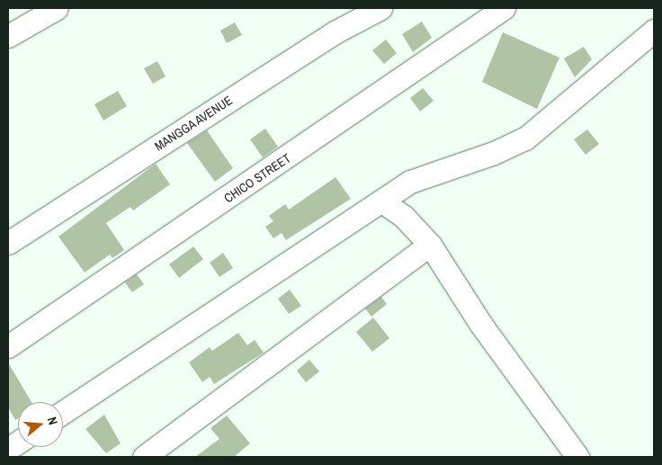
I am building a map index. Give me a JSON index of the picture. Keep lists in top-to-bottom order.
{
  "streets": {
    "street": ["MANGGA AVENUE", "CHICO STREET"]
  },
  "north": "right"
}
